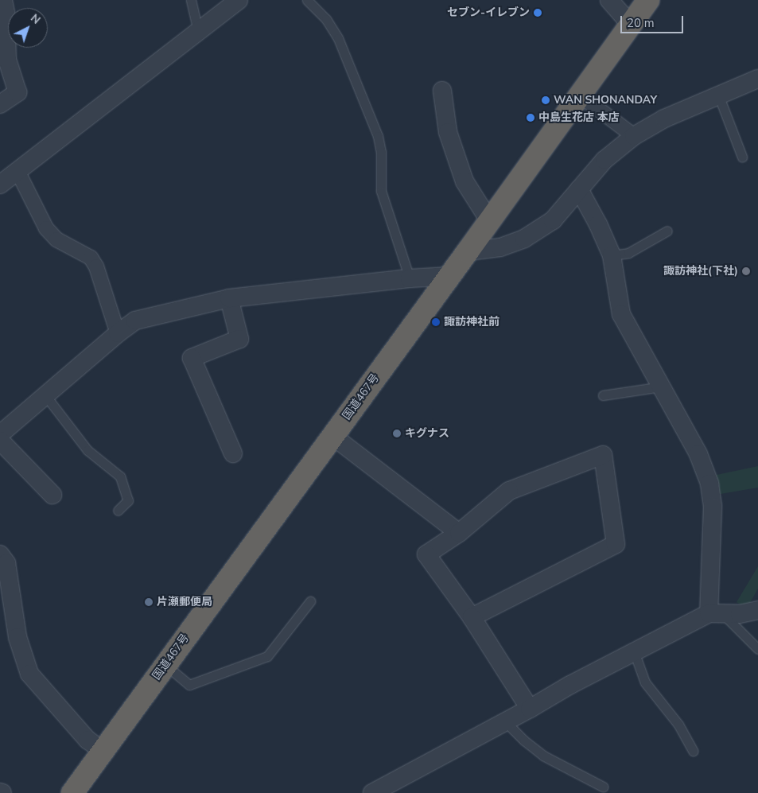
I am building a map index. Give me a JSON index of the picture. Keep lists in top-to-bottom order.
{
  "streets": {
    "highway": ["国道467号"]
  },
  "places": [
    "セブン-イレブン",
    "WAN SHONANDAY",
    "中島生花店 本店",
    "諏訪神社(下社)",
    "諏訪神社前",
    "キグナス",
    "片瀬郵便局"
  ],
  "scale_bar": "20 m",
  "north": "top right"
}
